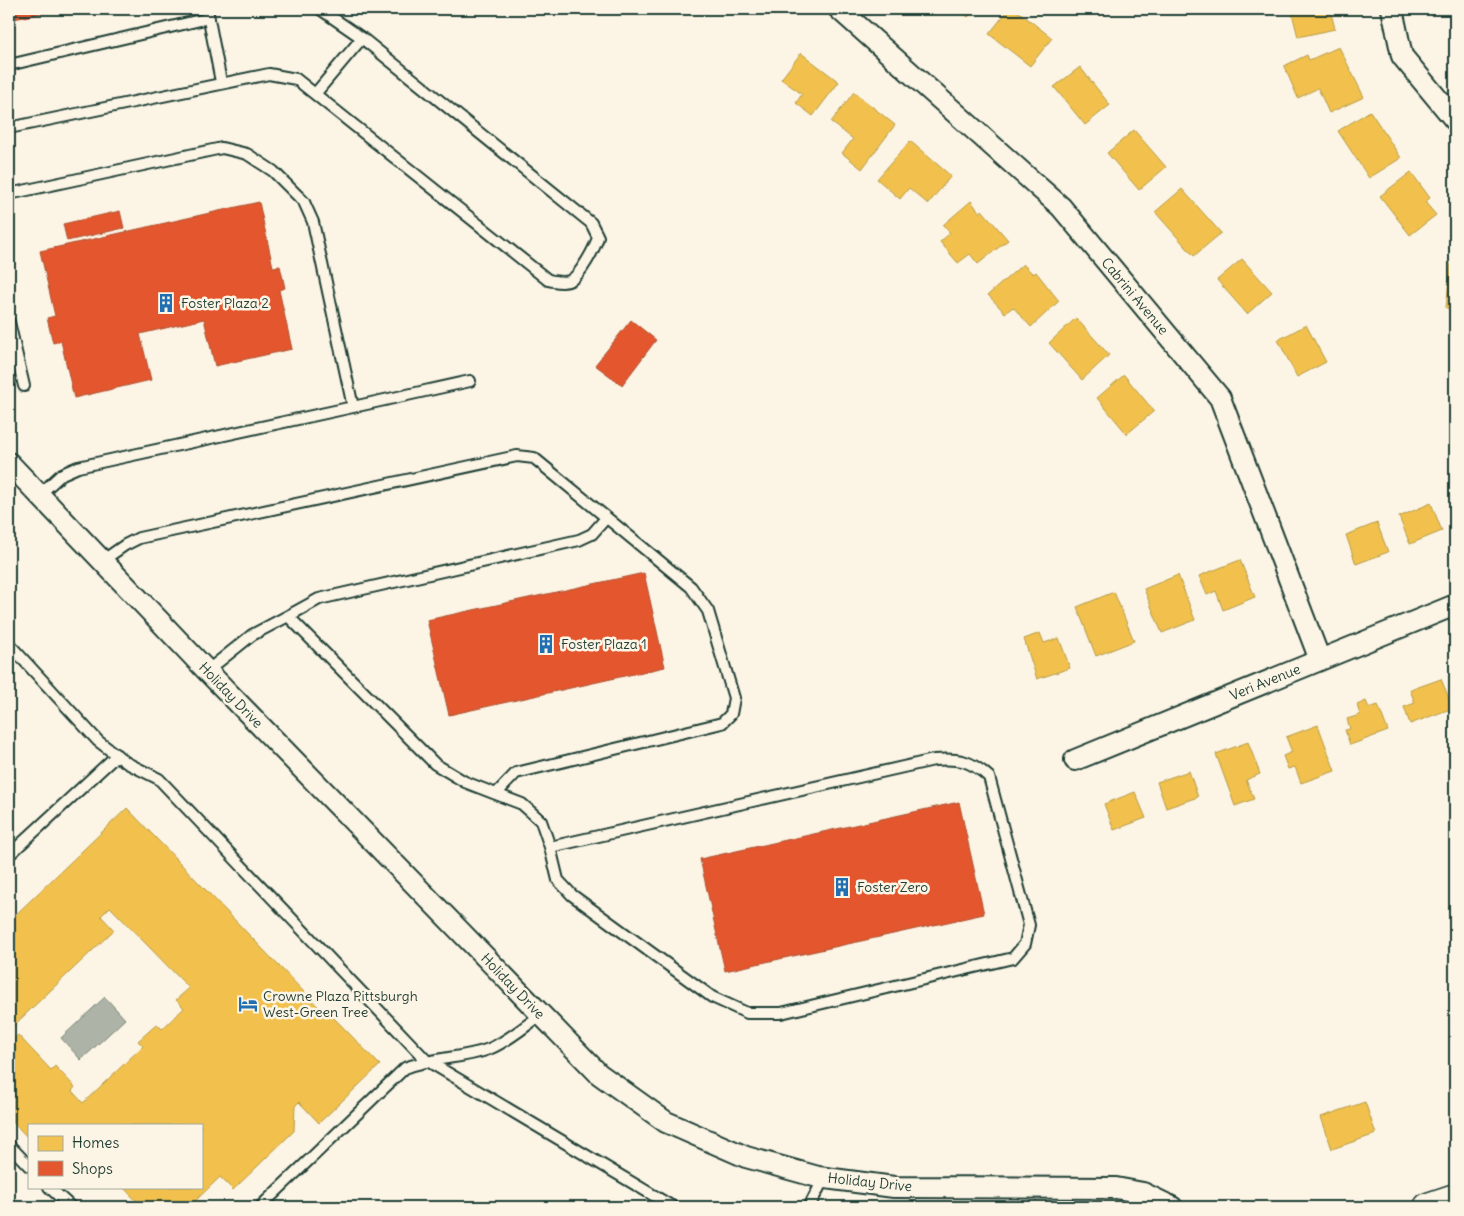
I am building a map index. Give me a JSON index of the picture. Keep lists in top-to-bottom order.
{
  "streets": {
    "street": ["Cabrini Avenue", "Veri Avenue", "Holiday Drive"]
  },
  "crossings": [
    ["Cabrini Avenue", "Veri Avenue"]
  ],
  "places": {
    "building": ["Foster Plaza 2", "Foster Plaza 1", "Foster Zero"],
    "hotel": ["Crowne Plaza Pittsburgh West-Green Tree"]
  },
  "legend": ["Homes", "Shops"]
}
